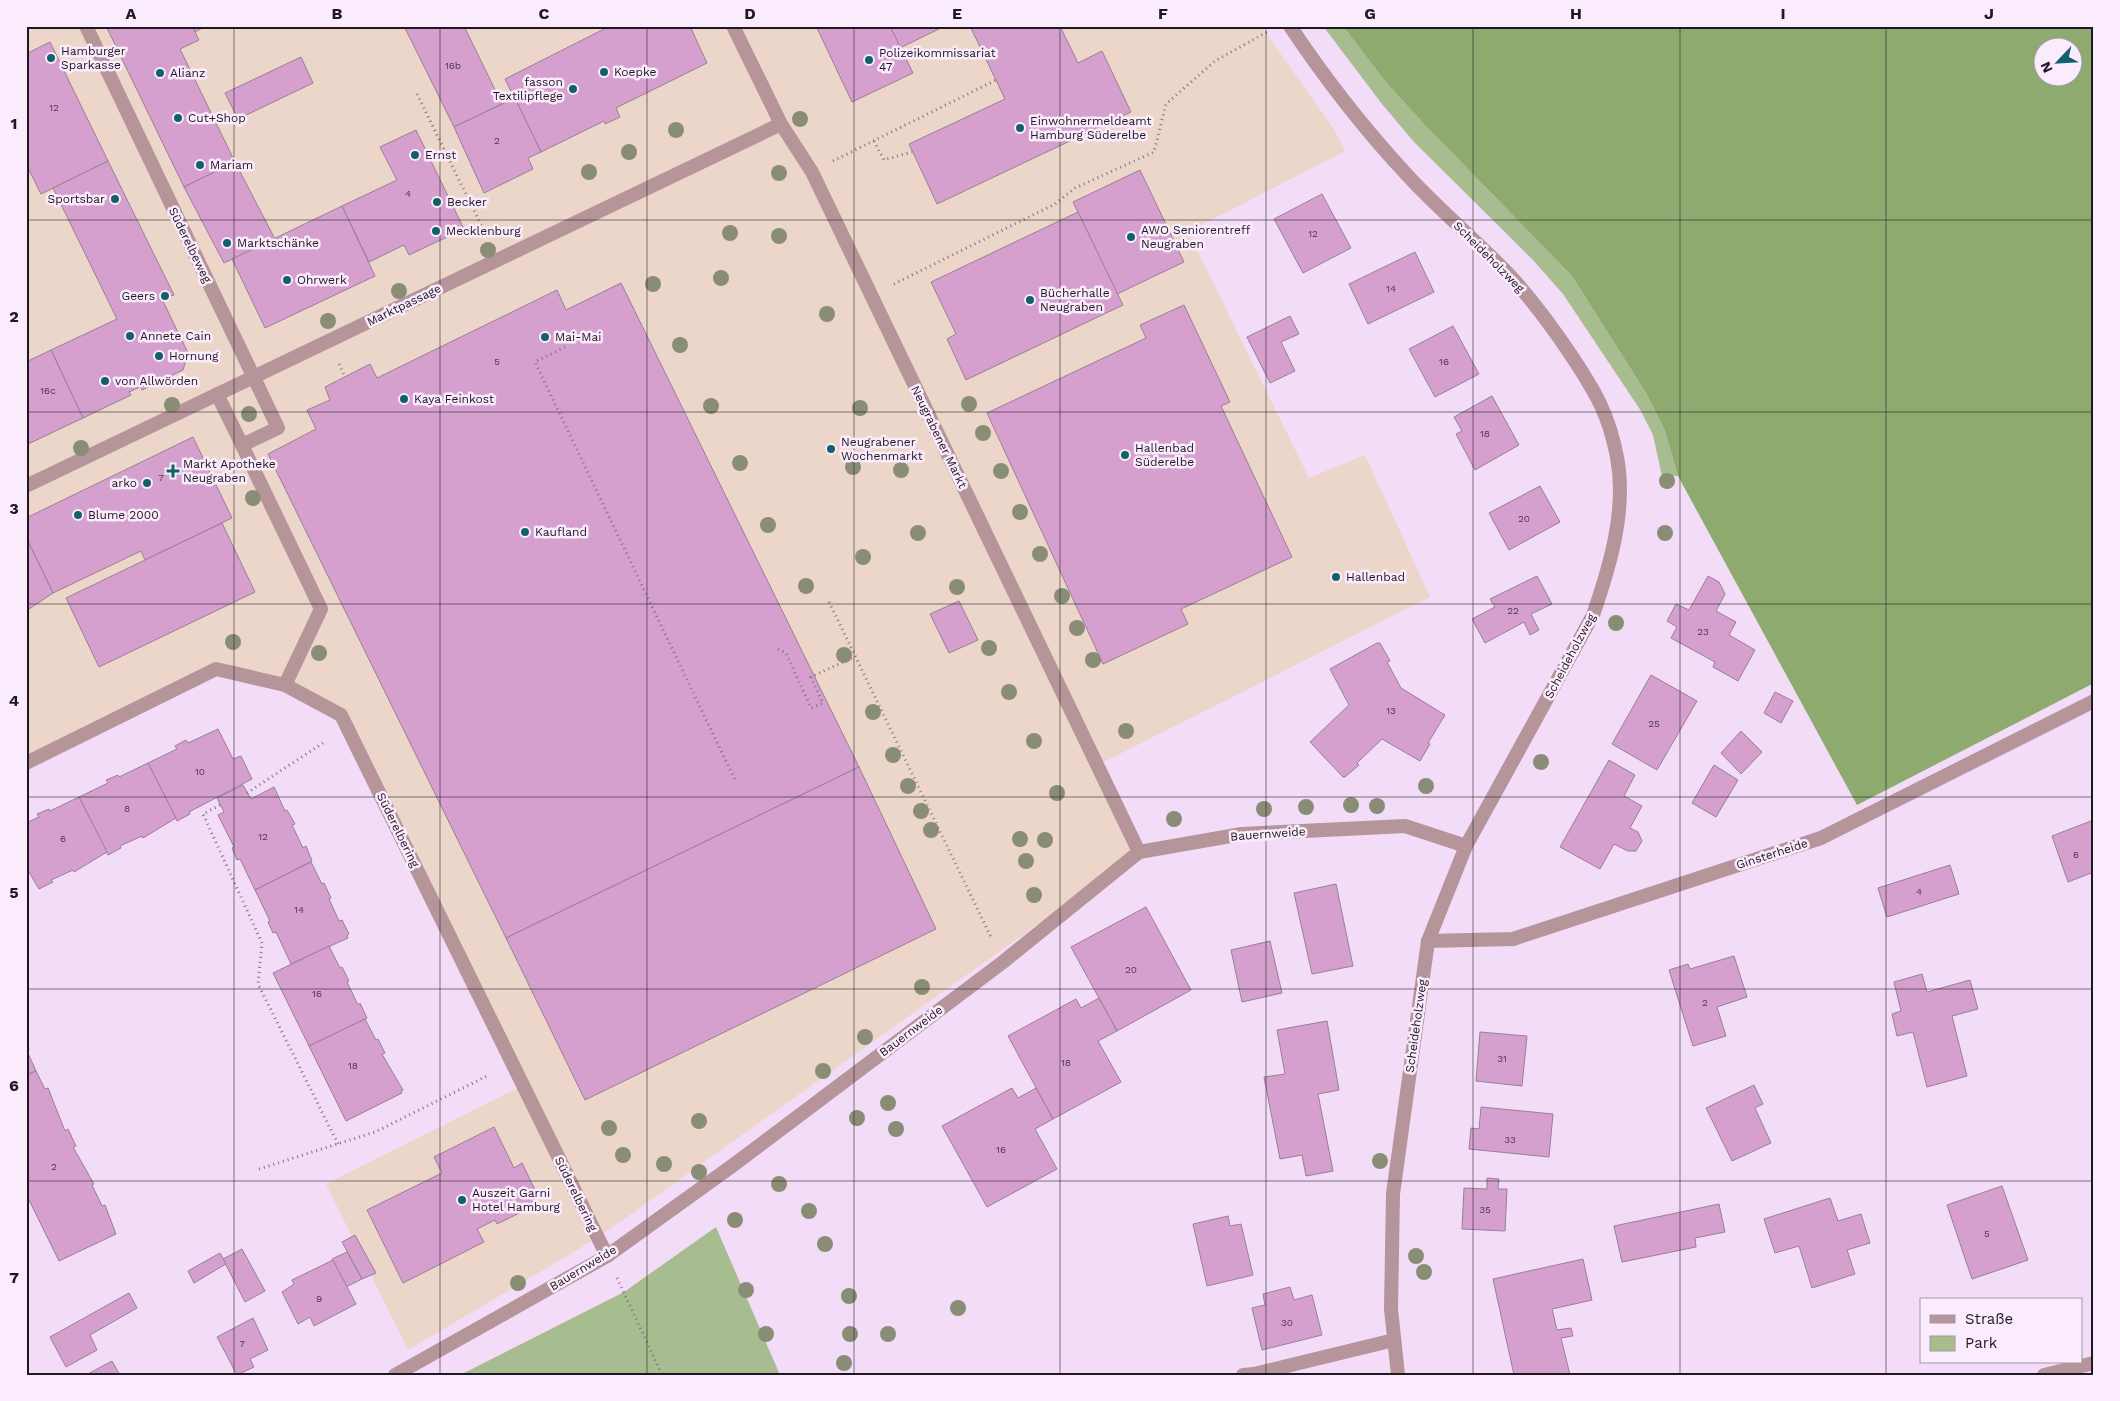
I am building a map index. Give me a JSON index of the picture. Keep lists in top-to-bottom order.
{
  "streets": {
    "street": [
      "Süderelbeweg",
      "Scheideholzweg",
      "Marktpassage",
      "Neugrabener Markt",
      "Süderelbering",
      "Bauernweide",
      "Ginsterheide"
    ]
  },
  "crossings": [
    ["Süderelbeweg", "Marktpassage"],
    ["Scheideholzweg", "Bauernweide"],
    ["Scheideholzweg", "Ginsterheide"],
    ["Marktpassage", "Neugrabener Markt"],
    ["Neugrabener Markt", "Bauernweide"],
    ["Süderelbering", "Bauernweide"]
  ],
  "places": {
    "other": [
      "Hamburger Sparkasse",
      "Polizeikommissariat 47",
      "Koepke",
      "Alianz",
      "fasson Textilipflege",
      "Cut+Shop",
      "Einwohnermeldeamt Hamburg Süderelbe",
      "Ernst",
      "Mariam",
      "Sportsbar",
      "Becker",
      "Mecklenburg",
      "AWO Seniorentreff Neugraben",
      "Marktschänke",
      "Ohrwerk",
      "Geers",
      "Bücherhalle Neugraben",
      "Annete Cain",
      "Mai-Mai",
      "Hornung",
      "von Allwörden",
      "Kaya Feinkost",
      "Neugrabener Wochenmarkt",
      "Hallenbad Süderelbe",
      "arko",
      "Blume 2000",
      "Kaufland",
      "Hallenbad",
      "Auszeit Garni Hotel Hamburg"
    ],
    "health": ["Markt Apotheke Neugraben"]
  },
  "house_numbers": [
    "16b",
    "12",
    "2",
    "4",
    "12",
    "14",
    "5",
    "16",
    "16c",
    "18",
    "7",
    "20",
    "22",
    "23",
    "13",
    "25",
    "10",
    "8",
    "12",
    "6",
    "6",
    "4",
    "14",
    "20",
    "16",
    "2",
    "31",
    "18",
    "18",
    "33",
    "16",
    "2",
    "35",
    "5",
    "9",
    "30",
    "7"
  ],
  "legend": ["Straße", "Park"],
  "north": "bottom left",
  "grid": {
    "columns": [
      "A",
      "B",
      "C",
      "D",
      "E",
      "F",
      "G",
      "H",
      "I",
      "J"
    ],
    "rows": [
      "1",
      "2",
      "3",
      "4",
      "5",
      "6",
      "7"
    ]
  }
}
